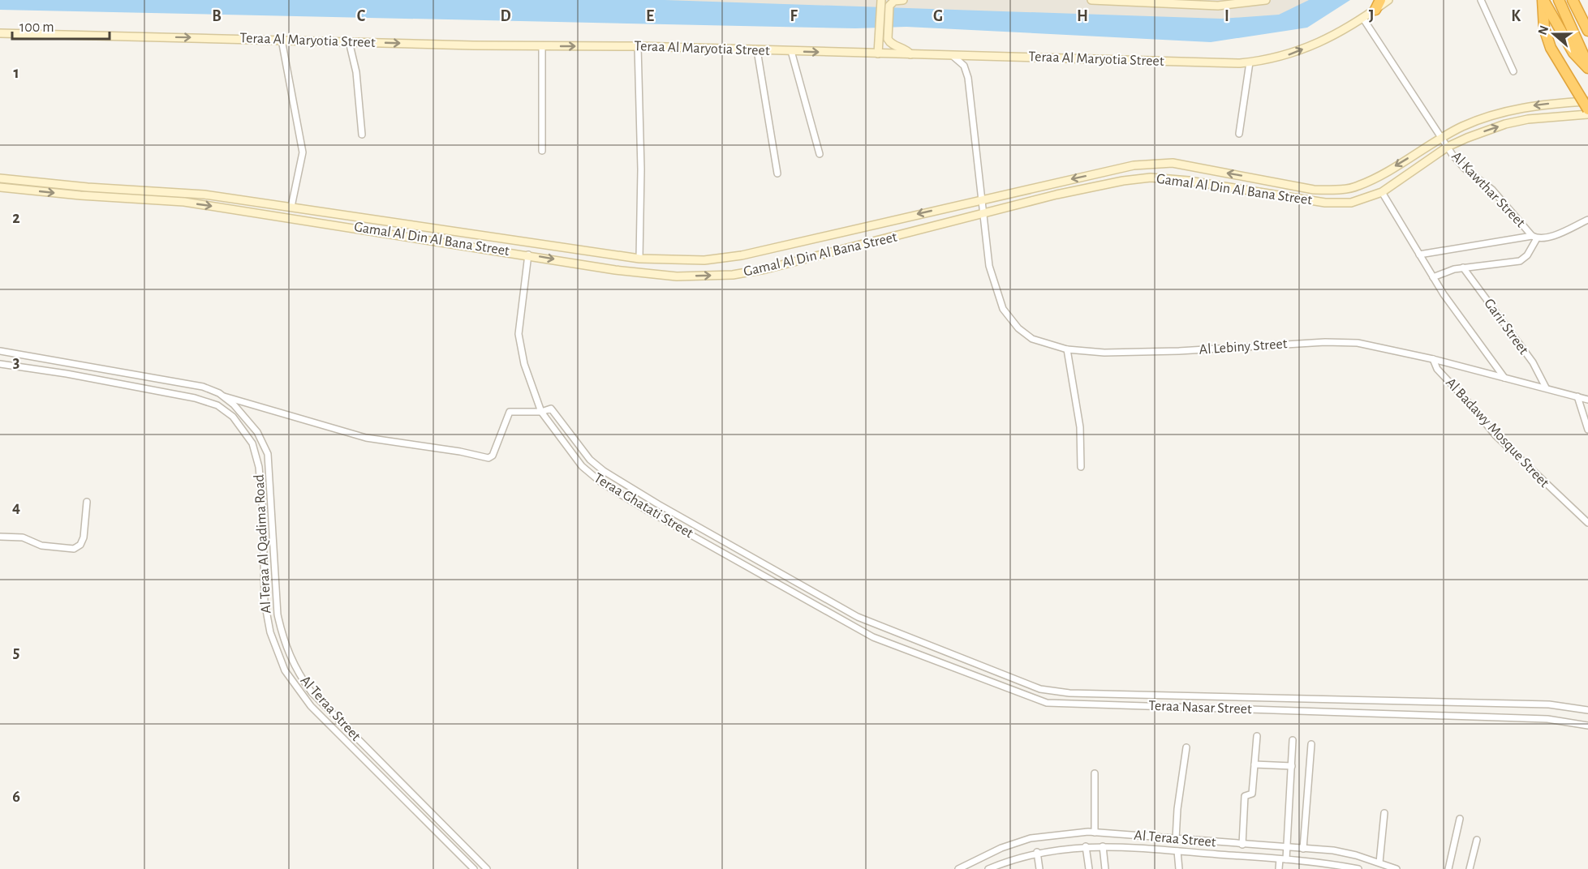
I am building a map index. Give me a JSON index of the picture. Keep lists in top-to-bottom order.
{
  "streets": {
    "main road": ["Teraa Al Maryotia Street", "Gamal Al Din Al Bana Street"],
    "street": [
      "Al Kawthar Street",
      "Garir Street",
      "Al Lebiny Street",
      "Al Badawy Mosque Street",
      "Teraa Ghatati Street",
      "Al Teraa Al Qadima Road",
      "Teraa Nasar Street",
      "Al Teraa Street"
    ]
  },
  "crossings": [
    ["Teraa Al Maryotia Street", "Al Kawthar Street"],
    ["Teraa Al Maryotia Street", "Al Lebiny Street"],
    ["Gamal Al Din Al Bana Street", "Al Kawthar Street"],
    ["Gamal Al Din Al Bana Street", "Al Lebiny Street"],
    ["Gamal Al Din Al Bana Street", "Teraa Ghatati Street"],
    ["Garir Street", "Al Lebiny Street"],
    ["Al Lebiny Street", "Al Badawy Mosque Street"],
    ["Teraa Ghatati Street", "Teraa Nasar Street"]
  ],
  "one_way": ["Teraa Al Maryotia Street"],
  "scale_bar": "100 m",
  "north": "left",
  "grid": {
    "columns": [
      "B",
      "C",
      "D",
      "E",
      "F",
      "G",
      "H",
      "I",
      "J",
      "K"
    ],
    "rows": [
      "1",
      "2",
      "3",
      "4",
      "5",
      "6"
    ]
  }
}
